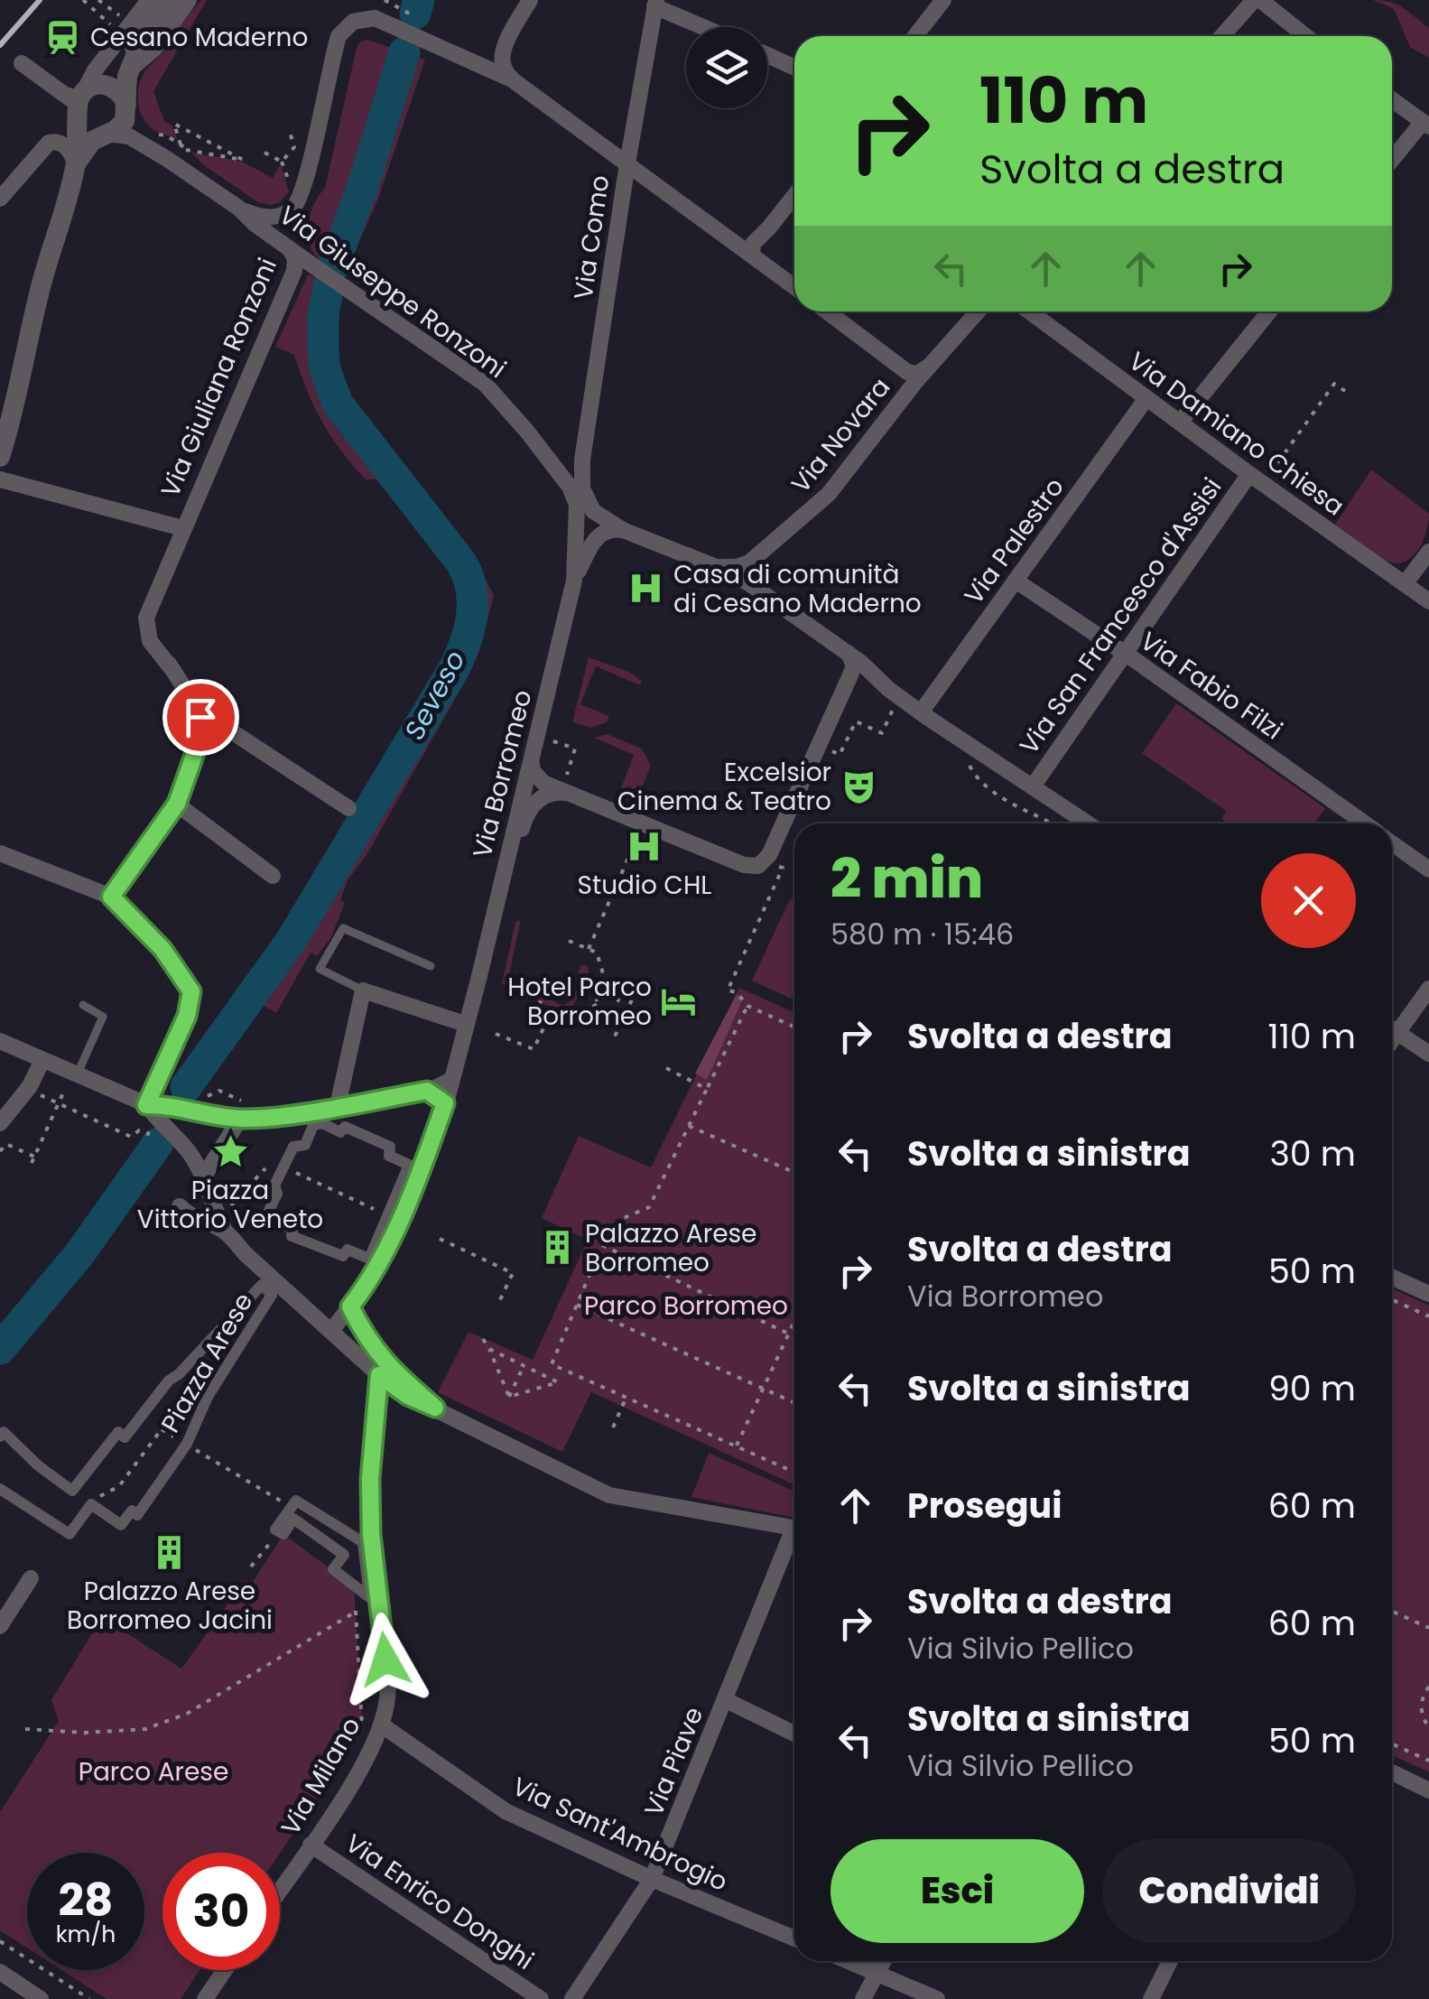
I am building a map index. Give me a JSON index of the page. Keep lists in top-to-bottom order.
{
  "streets": {
    "street": [
      "Via Como",
      "Via Giuseppe Ronzoni",
      "Via Giuliana Ronzoni",
      "Via Damiano Chiesa",
      "Via Novara",
      "Via Palestro",
      "Via San Francesco d'Assisi",
      "Via Fabio Filzi",
      "Via Borromeo",
      "Piazza Arese",
      "Via Piave",
      "Via Milano",
      "Via Sant'Ambrogio",
      "Via Enrico Donghi"
    ]
  },
  "crossings": [
    ["Via Como", "Via Giuseppe Ronzoni"],
    ["Via Como", "Via Borromeo"],
    ["Via Giuseppe Ronzoni", "Via Giuliana Ronzoni"],
    ["Via Giuseppe Ronzoni", "Via Novara"],
    ["Via Giuseppe Ronzoni", "Via Palestro"],
    ["Via Giuseppe Ronzoni", "Via San Francesco d'Assisi"],
    ["Via Giuseppe Ronzoni", "Via Borromeo"],
    ["Via Damiano Chiesa", "Via Palestro"],
    ["Via Damiano Chiesa", "Via San Francesco d'Assisi"],
    ["Via Palestro", "Via Fabio Filzi"],
    ["Via San Francesco d'Assisi", "Via Fabio Filzi"],
    ["Via Piave", "Via Sant'Ambrogio"],
    ["Via Milano", "Via Sant'Ambrogio"],
    ["Via Milano", "Via Enrico Donghi"]
  ],
  "water": ["Seveso"],
  "parks": ["Parco Borromeo", "Parco Arese"],
  "places": {
    "station": ["Cesano Maderno"],
    "hospital": ["Casa di comunità di Cesano Maderno", "Studio CHL"],
    "theatre": ["Excelsior Cinema & Teatro"],
    "hotel": ["Hotel Parco Borromeo"],
    "place": ["Piazza Vittorio Veneto"],
    "building": ["Palazzo Arese Borromeo", "Palazzo Arese Borromeo Jacini"]
  },
  "page": {
    "turn": ["110 m", "Svolta a destra"],
    "heading": ["2 min", "580 m · 15:46"],
    "list": [
      {
        "name": "Svolta a destra",
        "value": "110 m"
      },
      {
        "name": "Svolta a sinistra",
        "value": "30 m"
      },
      {
        "name": "Svolta a destra",
        "note": "Via Borromeo",
        "value": "50 m"
      },
      {
        "name": "Svolta a sinistra",
        "value": "90 m"
      },
      {
        "name": "Prosegui",
        "value": "60 m"
      },
      {
        "name": "Svolta a destra",
        "note": "Via Silvio Pellico",
        "value": "60 m"
      },
      {
        "name": "Svolta a sinistra",
        "note": "Via Silvio Pellico",
        "value": "50 m"
      }
    ],
    "buttons": ["Esci", "Condividi"],
    "speed": "28 km/h",
    "limit": "30"
  }
}
